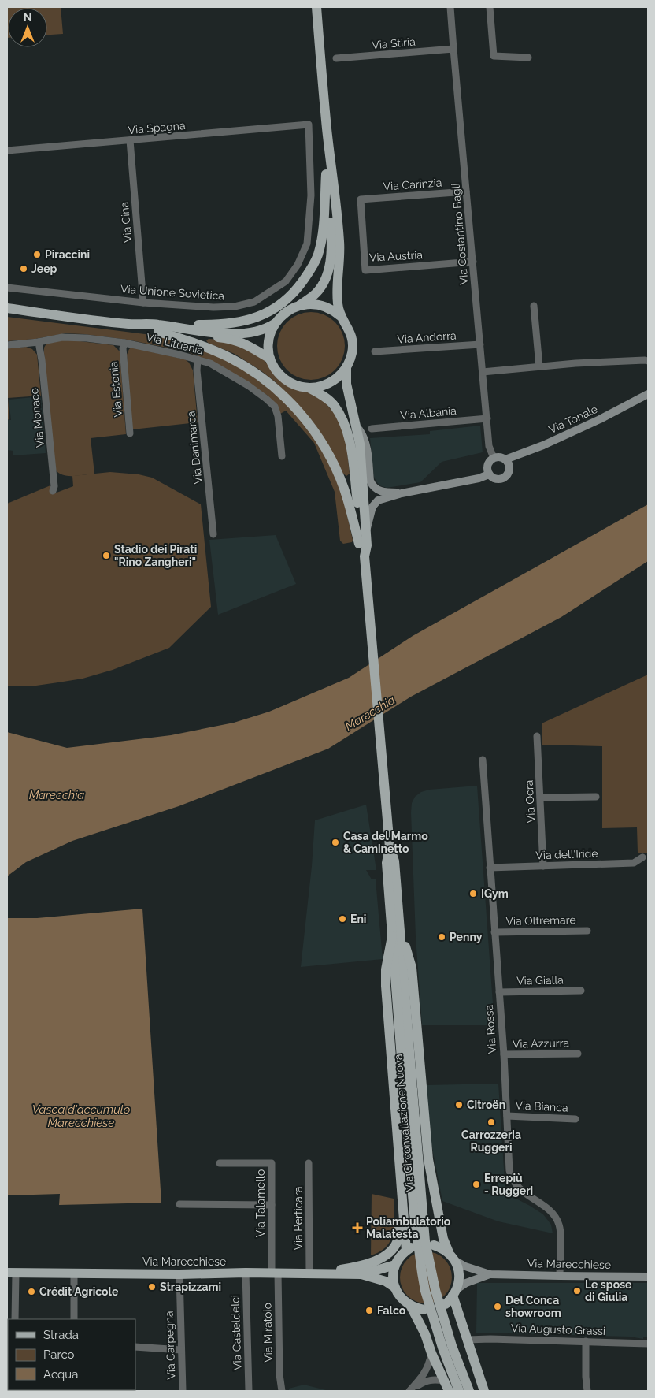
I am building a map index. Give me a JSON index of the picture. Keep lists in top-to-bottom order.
{
  "streets": {
    "main road": ["Via Circonvallazione Nuova", "Via Marecchiese"],
    "street": [
      "Via Stiria",
      "Via Spagna",
      "Via Carinzia",
      "Via Cina",
      "Via Costantino Bagli",
      "Via Austria",
      "Via Unione Sovietica",
      "Via Andorra",
      "Via Lituania",
      "Via Estonia",
      "Via Albania",
      "Via Monaco",
      "Via Tonale",
      "Via Danimarca",
      "Via Ocra",
      "Via dell'Iride",
      "Via Oltremare",
      "Via Gialla",
      "Via Rossa",
      "Via Azzurra",
      "Via Bianca",
      "Via Talamello",
      "Via Perticara",
      "Via Augusto Grassi",
      "Via Casteldelci",
      "Via Miratoio",
      "Via Carpegna"
    ]
  },
  "crossings": [
    ["Via Stiria", "Via Costantino Bagli"],
    ["Via Spagna", "Via Cina"],
    ["Via Spagna", "Via Unione Sovietica"],
    ["Via Carinzia", "Via Costantino Bagli"],
    ["Via Carinzia", "Via Austria"],
    ["Via Cina", "Via Unione Sovietica"],
    ["Via Costantino Bagli", "Via Austria"],
    ["Via Costantino Bagli", "Via Andorra"],
    ["Via Costantino Bagli", "Via Albania"],
    ["Via Costantino Bagli", "Via Tonale"],
    ["Via Lituania", "Via Estonia"],
    ["Via Lituania", "Via Monaco"],
    ["Via Lituania", "Via Danimarca"],
    ["Via Ocra", "Via dell'Iride"],
    ["Via dell'Iride", "Via Rossa"],
    ["Via Oltremare", "Via Rossa"],
    ["Via Gialla", "Via Rossa"],
    ["Via Rossa", "Via Azzurra"],
    ["Via Rossa", "Via Bianca"],
    ["Via Rossa", "Via Marecchiese"],
    ["Via Talamello", "Via Marecchiese"],
    ["Via Talamello", "Via Miratoio"],
    ["Via Perticara", "Via Marecchiese"],
    ["Via Marecchiese", "Via Casteldelci"],
    ["Via Marecchiese", "Via Miratoio"],
    ["Via Marecchiese", "Via Carpegna"]
  ],
  "water": ["Marecchia", "Vasca d'accumulo Marecchiese"],
  "places": {
    "other": [
      "Piraccini",
      "Jeep",
      "Stadio dei Pirati \"Rino Zangheri\"",
      "Casa del Marmo & Caminetto",
      "IGym",
      "Eni",
      "Penny",
      "Citroën",
      "Carrozzeria Ruggeri",
      "Errepiù - Ruggeri",
      "Strapizzami",
      "Le spose di Giulia",
      "Crédit Agricole",
      "Del Conca showroom",
      "Falco"
    ],
    "health": ["Poliambulatorio Malatesta"]
  },
  "legend": ["Strada", "Parco", "Acqua"],
  "north": "top"
}
